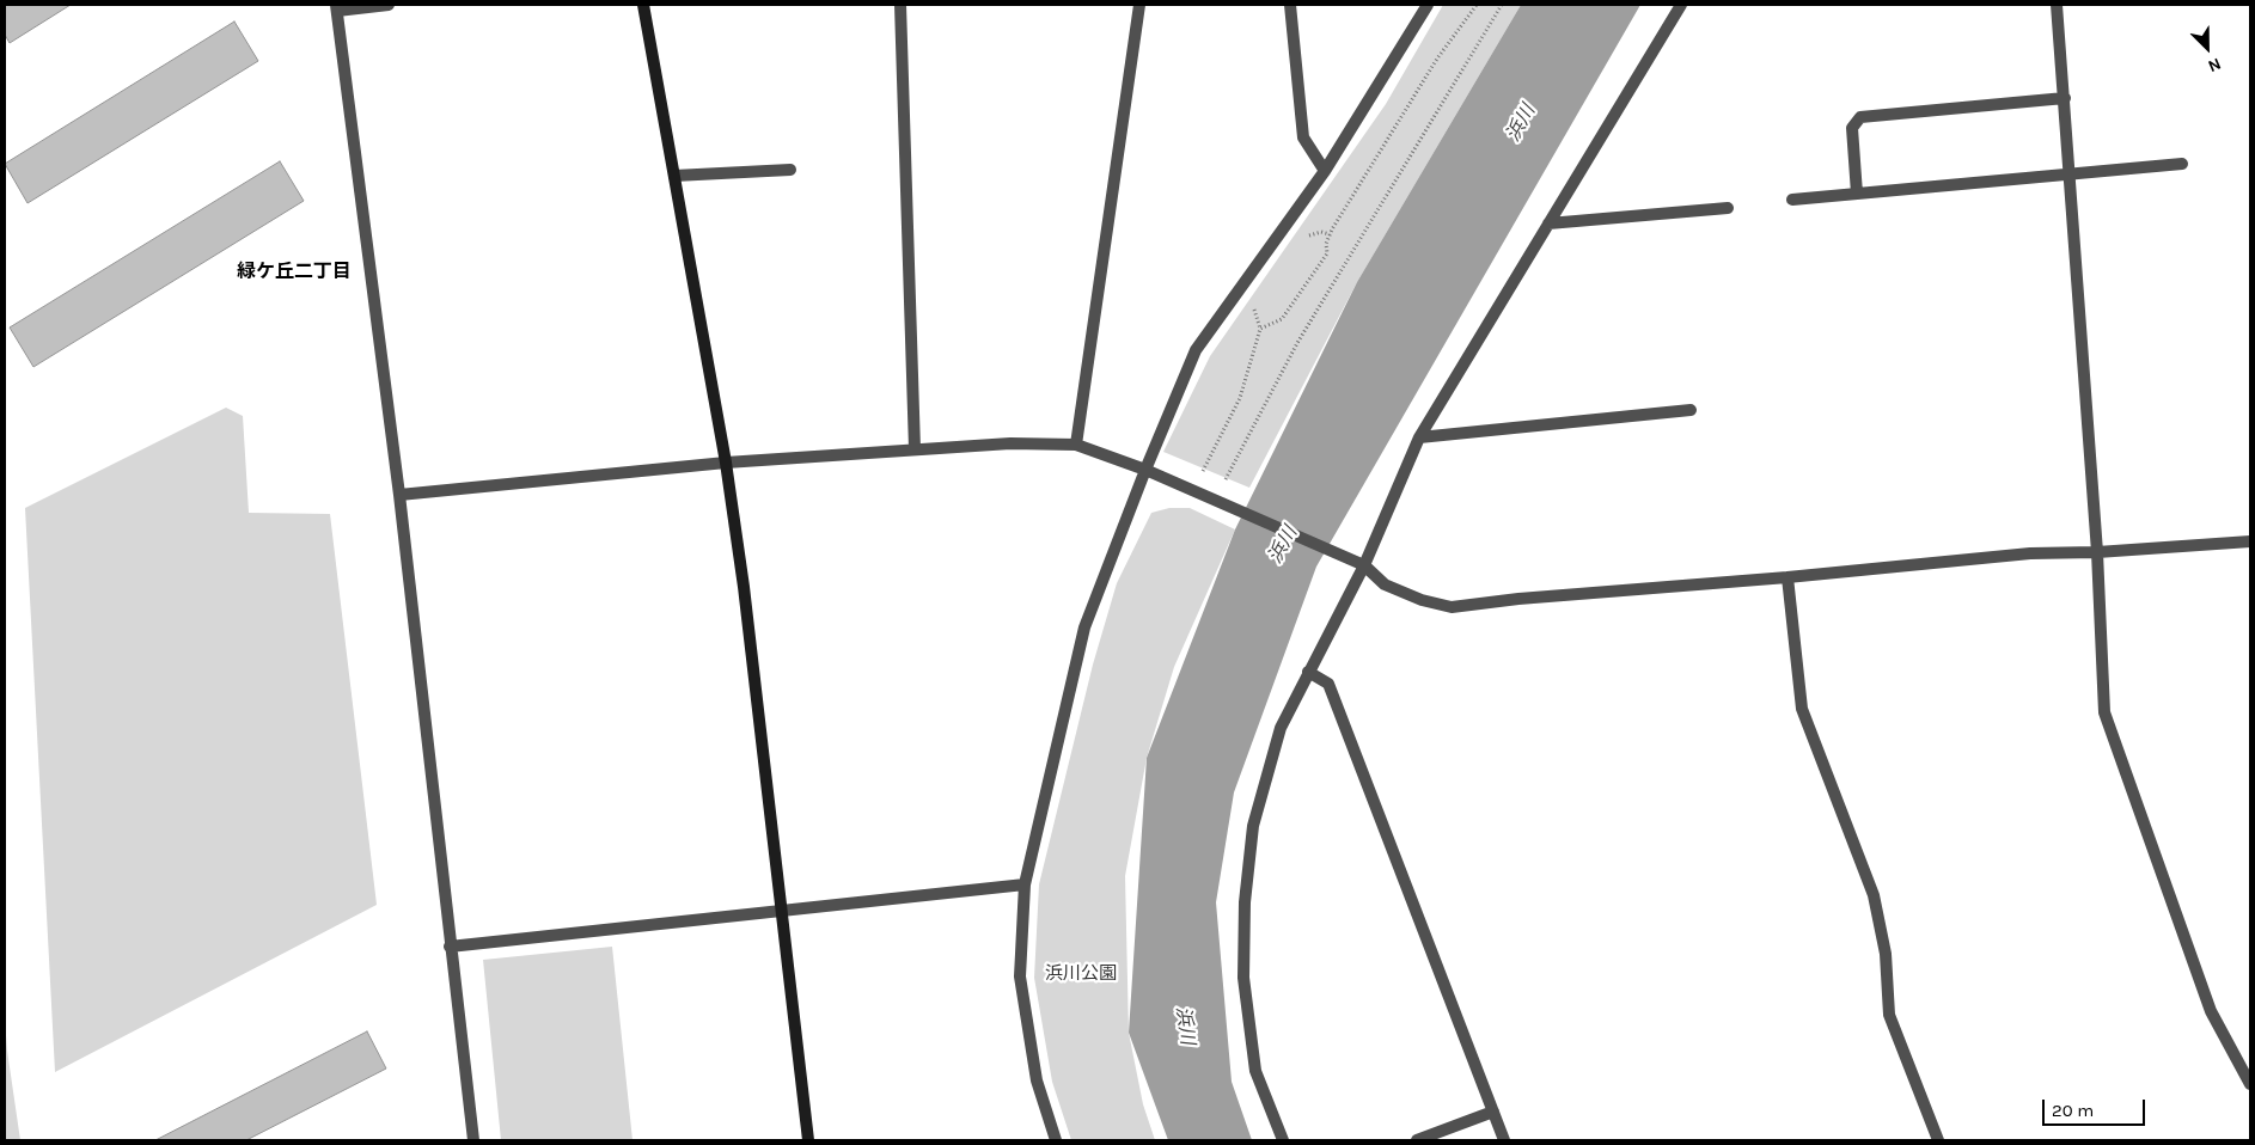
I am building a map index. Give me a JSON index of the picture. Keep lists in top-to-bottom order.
{
  "districts": ["緑ケ丘二丁目"],
  "water": ["浜川"],
  "parks": ["浜川公園"],
  "scale_bar": "20 m",
  "north": "bottom right"
}
